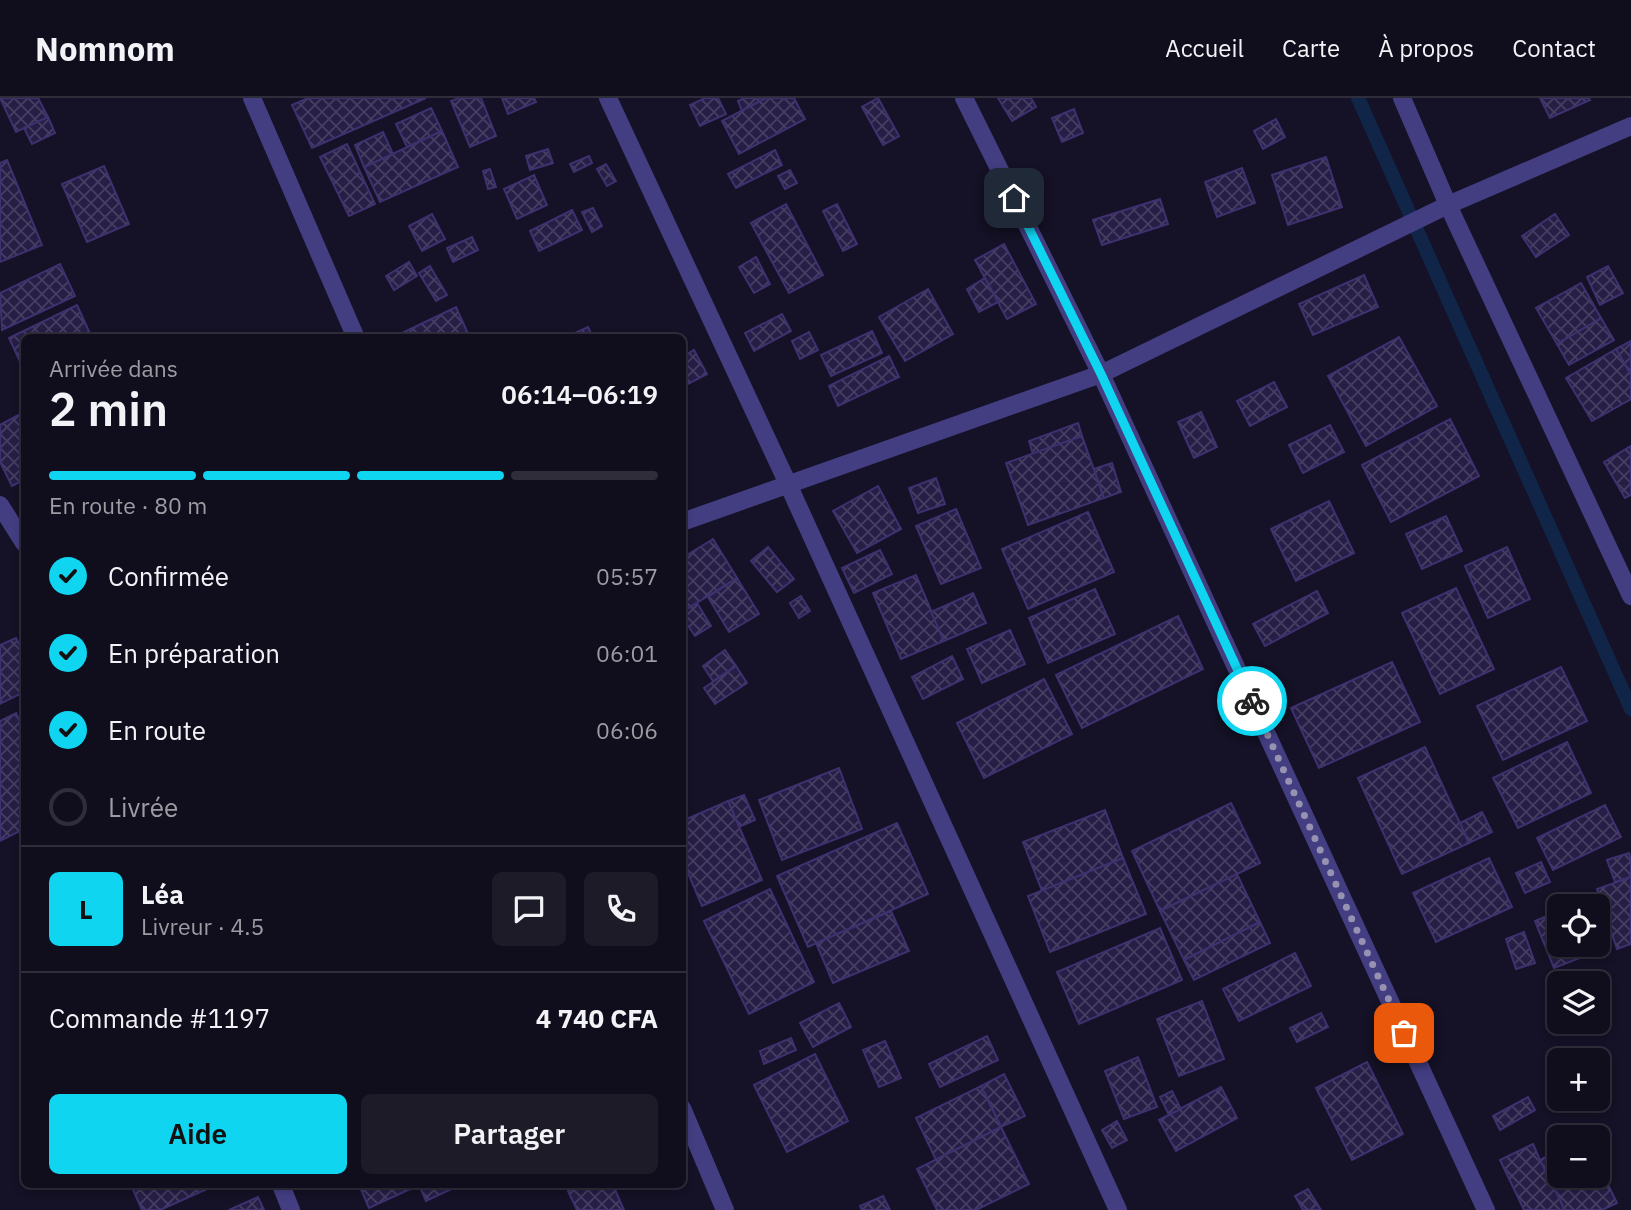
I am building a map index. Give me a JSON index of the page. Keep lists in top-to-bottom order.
{
  "page": {
    "header": "Nomnom",
    "nav": [
      "Accueil",
      "Carte",
      "À propos",
      "Contact"
    ],
    "heading": ["2 min", "Arrivée dans", "06:14–06:19"],
    "panel": [
      "Léa",
      "Livreur · 4.5",
      "Commande #1197",
      "4 740 CFA"
    ],
    "bar": "En route · 80 m",
    "list": [
      ["Confirmée", "05:57"],
      ["En préparation", "06:01"],
      ["En route", "06:06"],
      "Livrée"
    ],
    "round": "L",
    "map_buttons": ["+", "−"],
    "buttons": ["Aide", "Partager"]
  }
}
